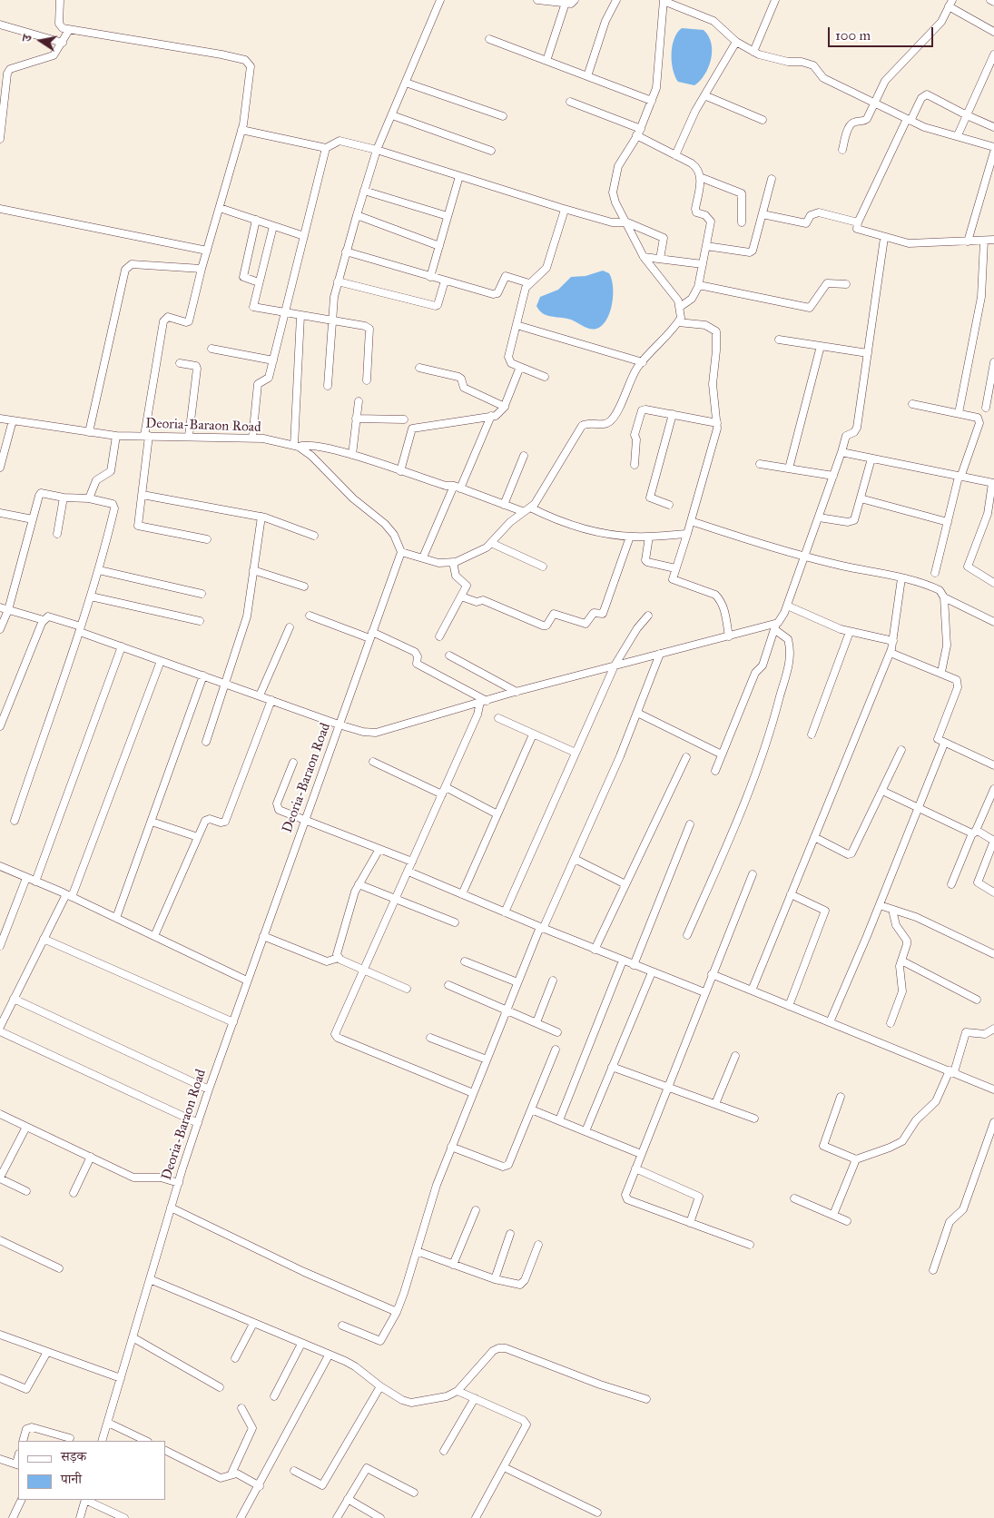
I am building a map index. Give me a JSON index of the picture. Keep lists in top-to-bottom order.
{
  "streets": {
    "street": ["Deoria-Baraon Road"]
  },
  "legend": ["सड़क", "पानी"],
  "scale_bar": "100 m",
  "north": "left"
}
